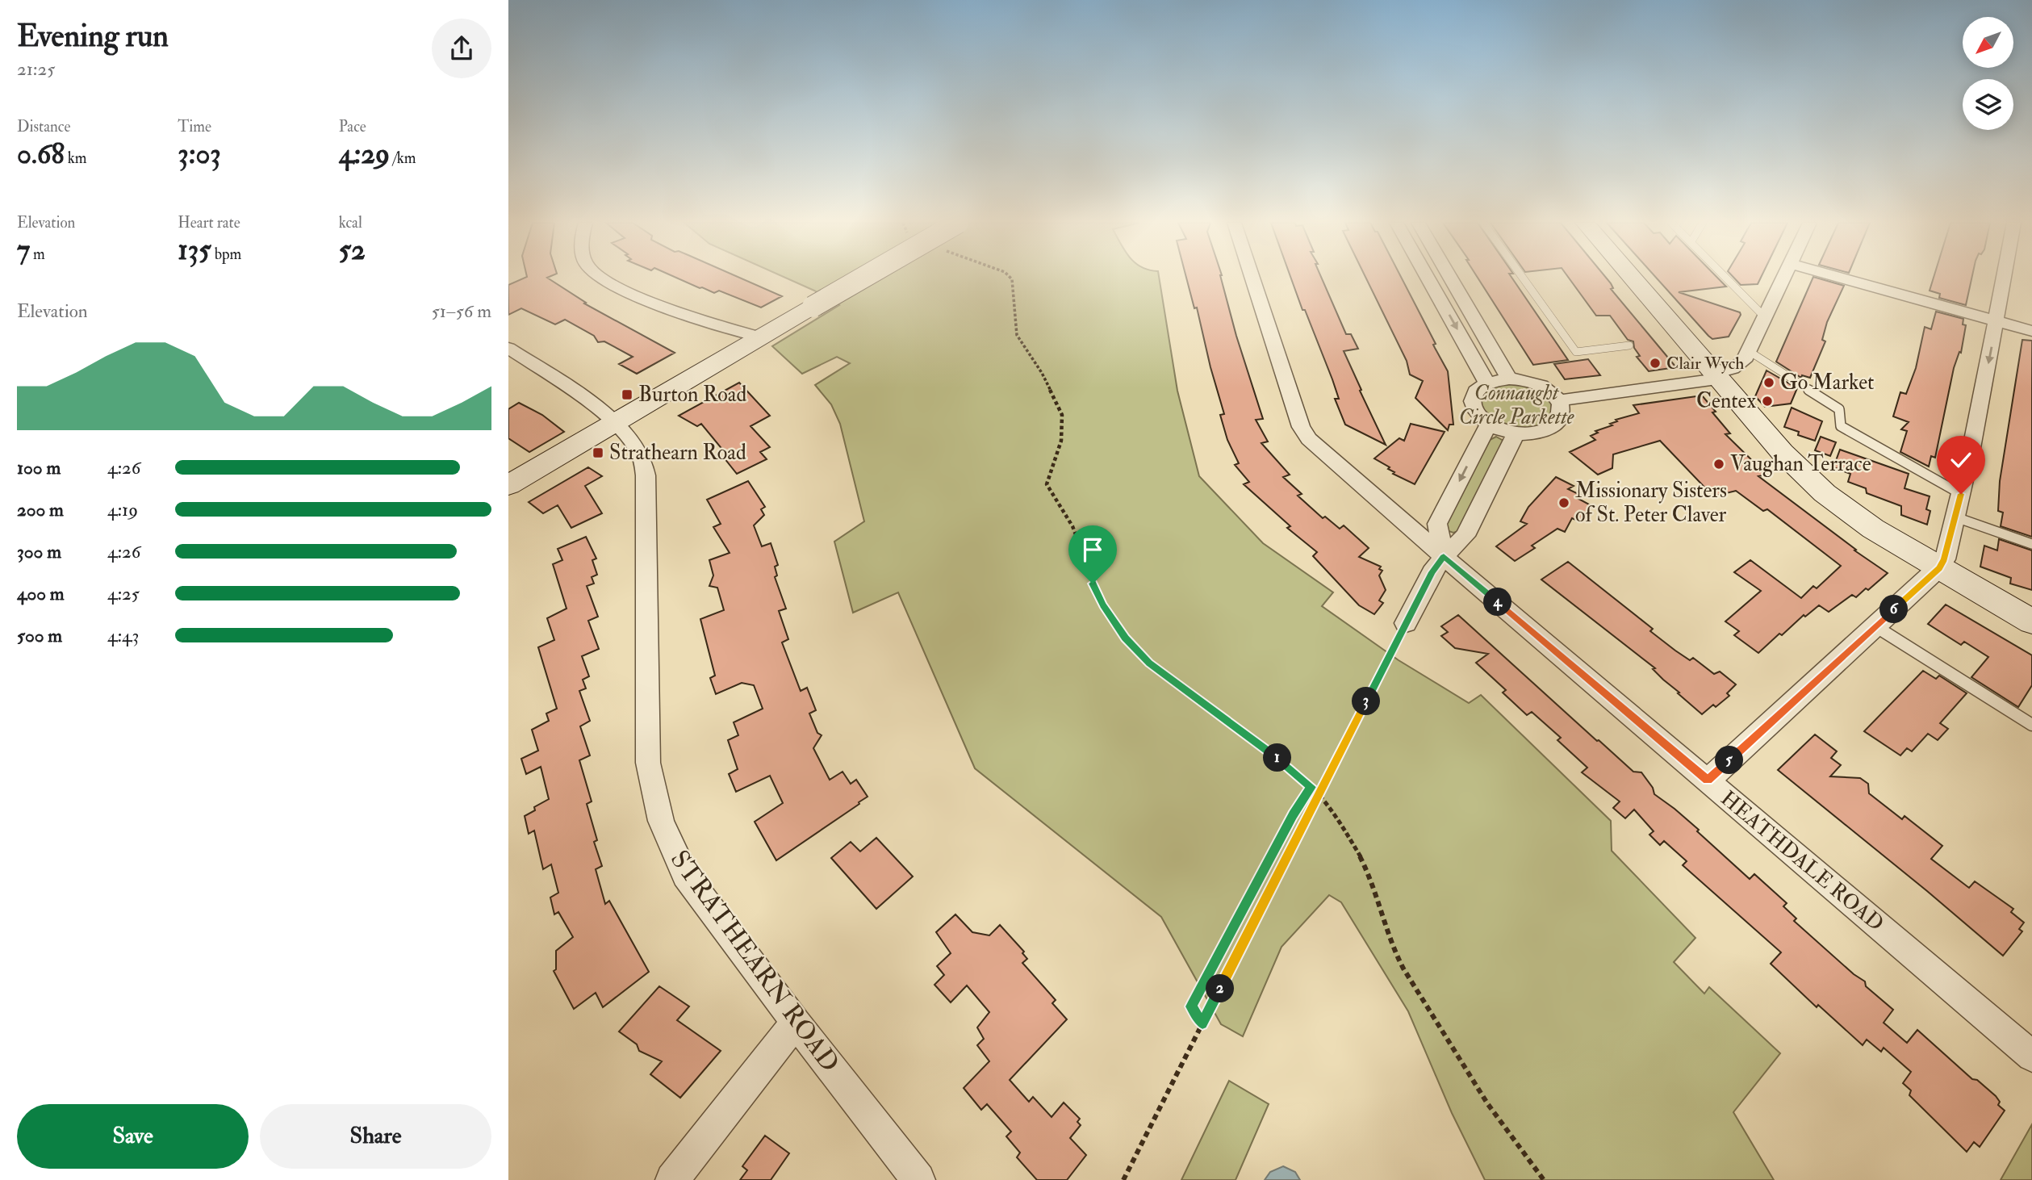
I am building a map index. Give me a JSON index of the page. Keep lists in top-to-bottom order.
{
  "streets": {
    "street": ["HEATHDALE ROAD", "STRATHEARN ROAD"]
  },
  "parks": ["Connaught Circle Parkette"],
  "places": {
    "other": [
      "Clair Wych",
      "Go Market",
      "Centex",
      "Vaughan Terrace",
      "Missionary Sisters of St. Peter Claver"
    ],
    "transit": ["Burton Road", "Strathearn Road"]
  },
  "north": "bottom left",
  "page": {
    "heading": ["Evening run", "21:25"],
    "stats": [
      ["Distance", "0.68 km"],
      ["Time", "3:03"],
      ["Pace", "4:29 /km"],
      ["Elevation", "7 m"],
      ["Heart rate", "135 bpm"],
      ["kcal", "52"]
    ],
    "chart": ["Elevation", "51–56 m"],
    "list": [
      {
        "name": "100 m",
        "note": "4:26"
      },
      {
        "name": "200 m",
        "note": "4:19"
      },
      {
        "name": "300 m",
        "note": "4:26"
      },
      {
        "name": "400 m",
        "note": "4:25"
      },
      {
        "name": "500 m",
        "note": "4:43"
      }
    ],
    "pins": [
      "4",
      "6",
      "3",
      "1",
      "5",
      "2"
    ],
    "buttons": ["Save", "Share"]
  }
}
